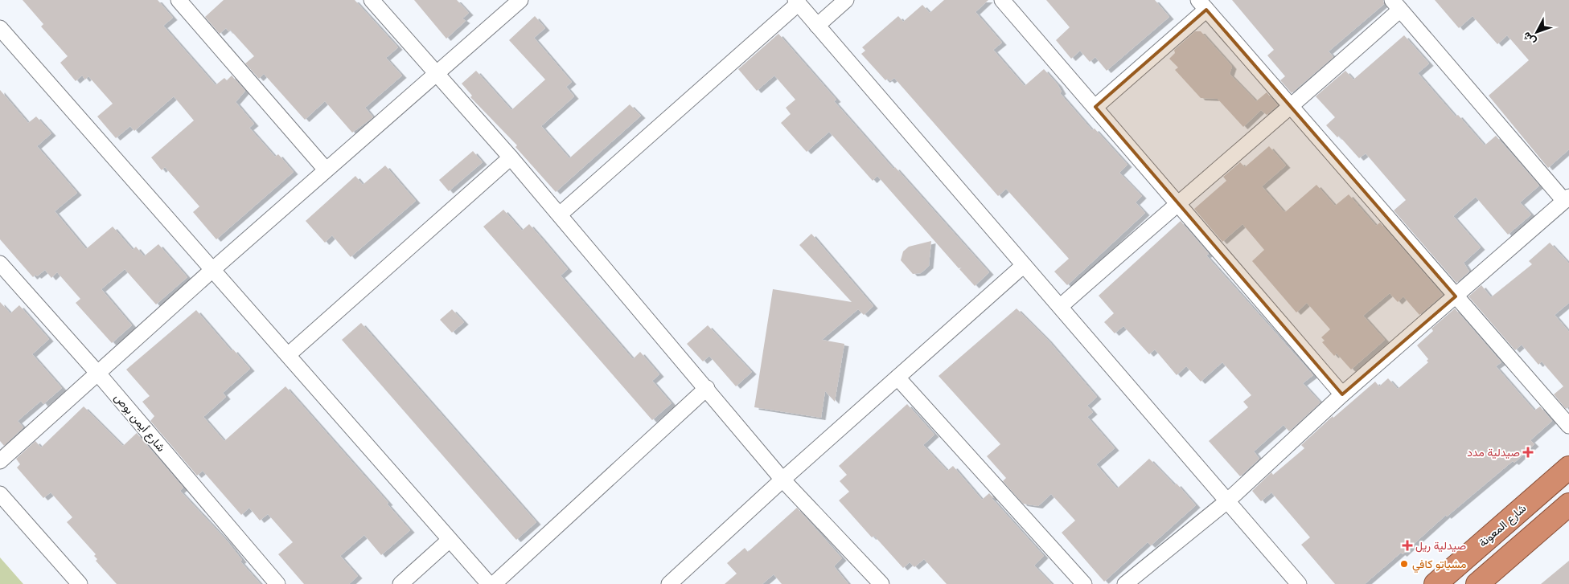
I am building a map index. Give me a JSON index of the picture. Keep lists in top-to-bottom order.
{
  "streets": {
    "highway": ["شارع المعونة"],
    "street": ["شارع أيمن بوص"]
  },
  "places": {
    "health": ["صيدلية مدد", "صيدلية ريل"],
    "other": ["مشياتو كافي"]
  },
  "north": "bottom left"
}
